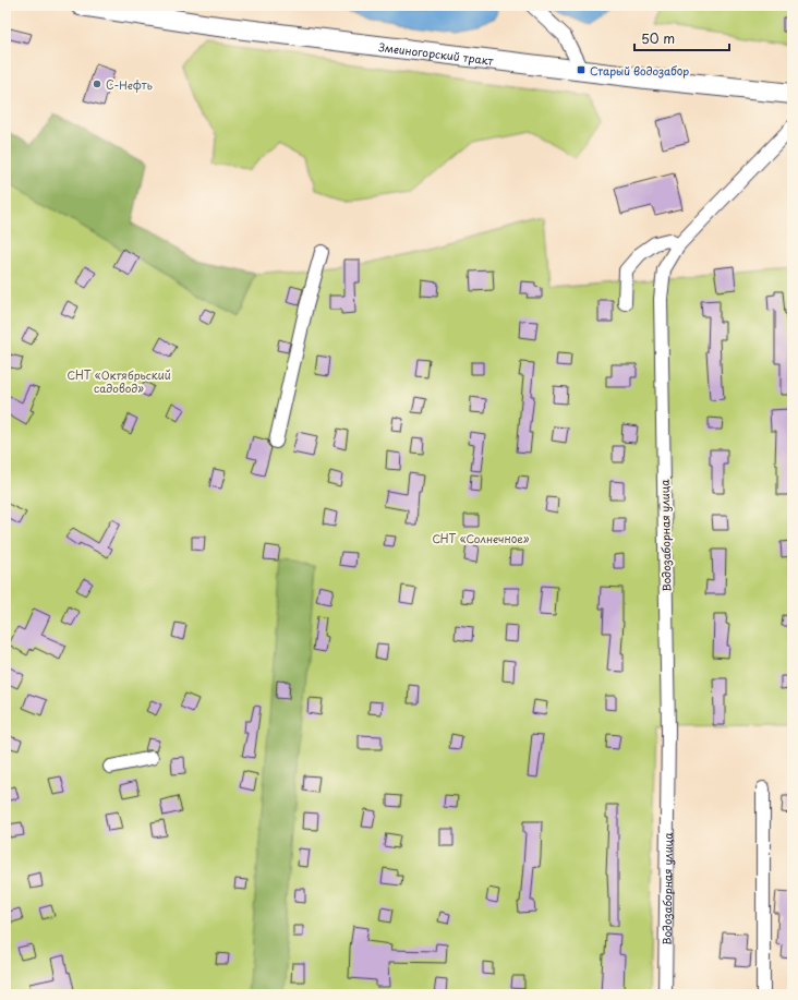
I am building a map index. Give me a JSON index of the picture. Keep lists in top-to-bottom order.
{
  "streets": {
    "highway": ["Змеиногорский тракт"],
    "street": ["Водозаборная улица"]
  },
  "parks": ["СНТ «Октябрьский садовод»", "СНТ «Солнечное»"],
  "places": {
    "transit": ["Старый водозабор"],
    "other": ["С-Нефть"]
  },
  "scale_bar": "50 m"
}
